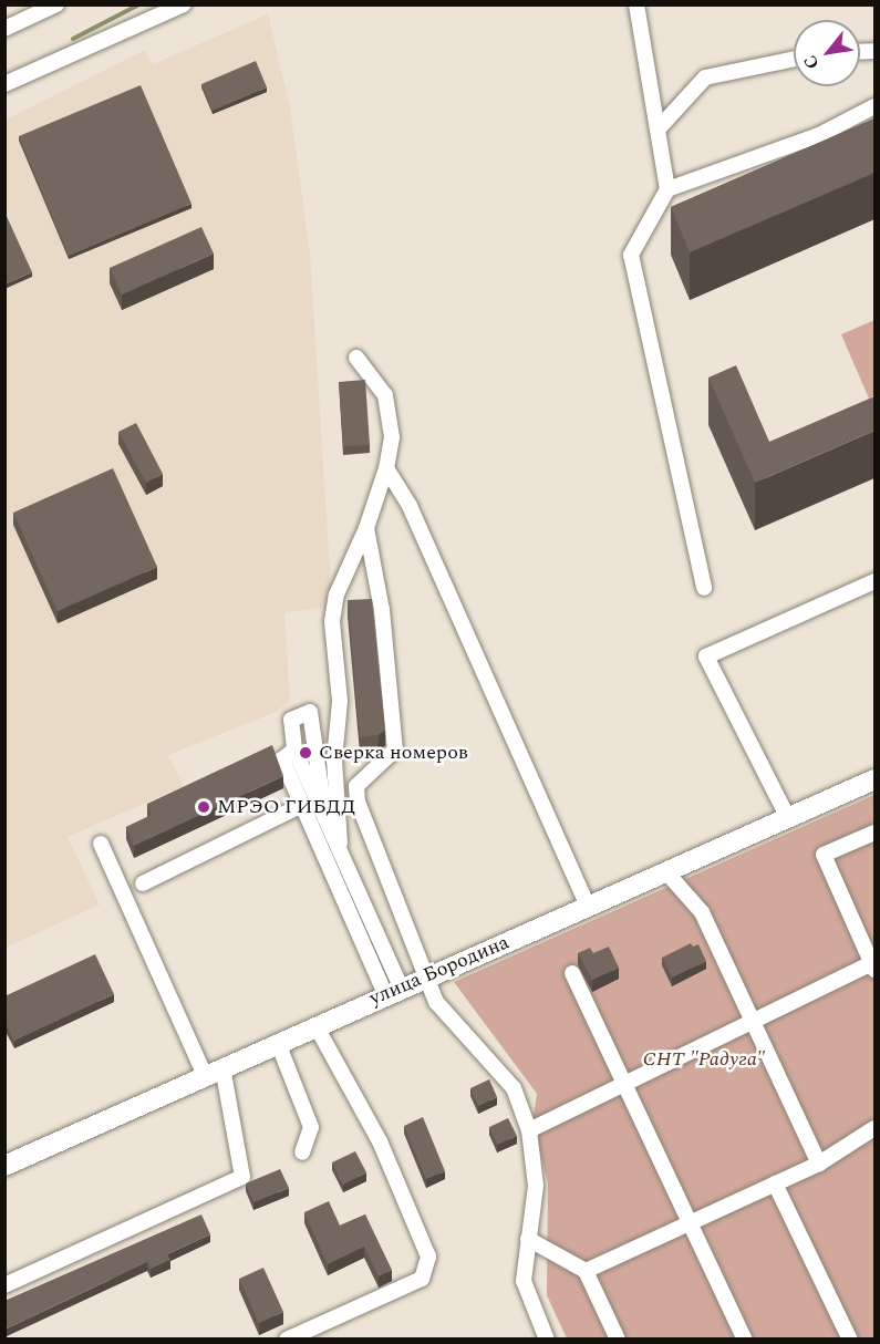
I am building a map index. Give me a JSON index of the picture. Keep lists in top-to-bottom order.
{
  "streets": {
    "main road": ["улица Бородина"]
  },
  "parks": ["СНТ \"Радуга\""],
  "places": ["Сверка номеров", "МРЭО ГИБДД"],
  "north": "bottom left"
}
